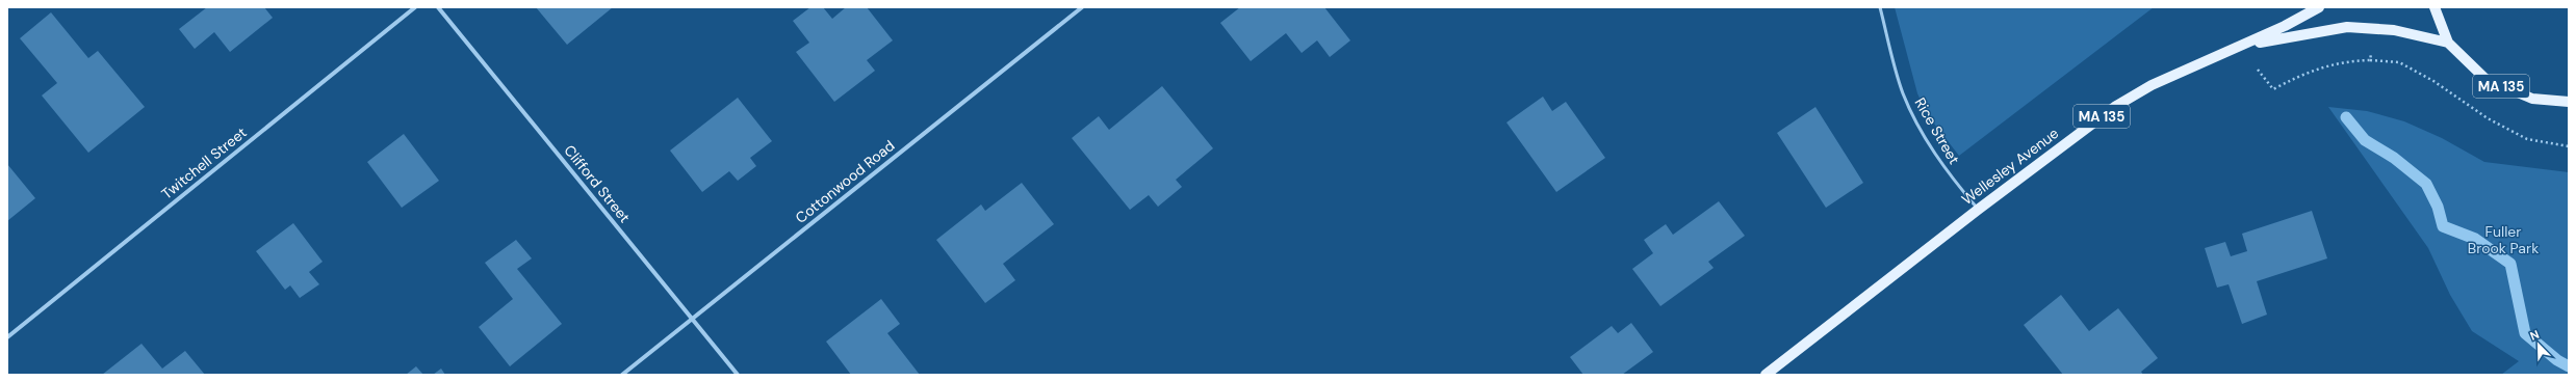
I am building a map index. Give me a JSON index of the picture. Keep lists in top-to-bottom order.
{
  "streets": {
    "main road": ["MA 135", "Wellesley Avenue"],
    "street": ["Twitchell Street", "Cottonwood Road", "Clifford Street"],
    "lane": ["Rice Street"]
  },
  "crossings": [
    ["MA 135", "Wellesley Avenue"],
    ["Rice Street", "Wellesley Avenue"],
    ["Cottonwood Road", "Clifford Street"]
  ],
  "parks": ["Fuller Brook Park"],
  "north": "top left"
}
